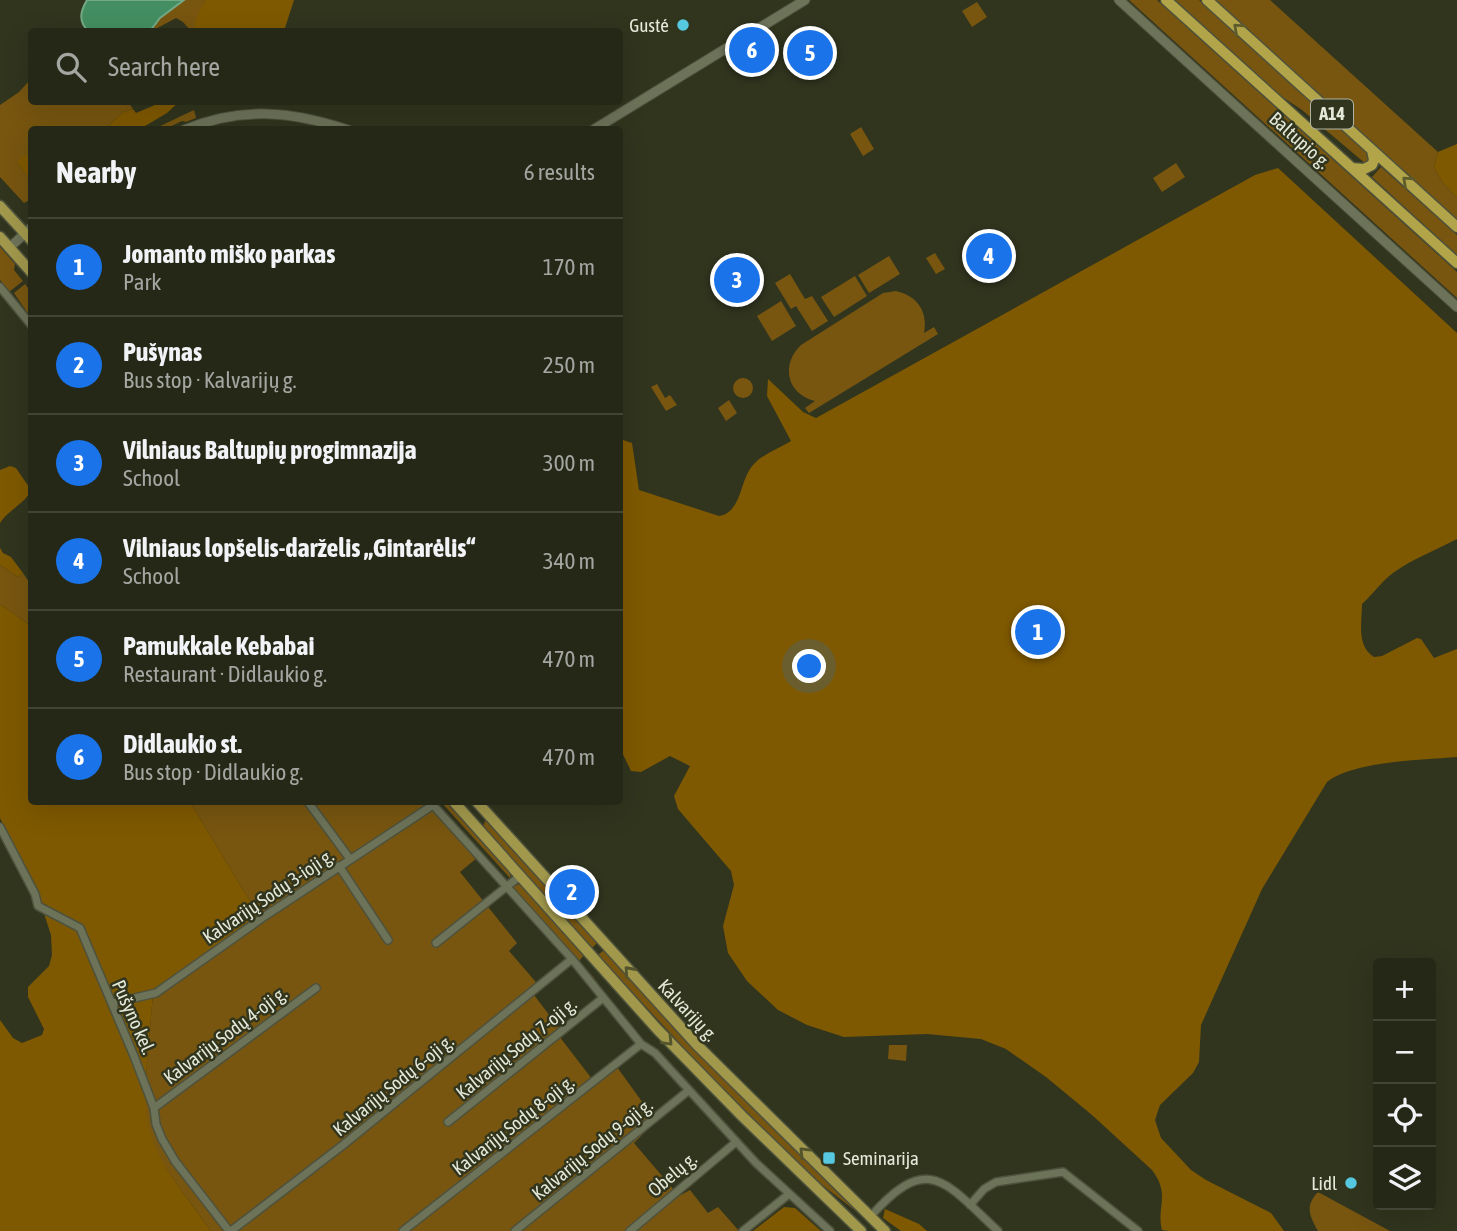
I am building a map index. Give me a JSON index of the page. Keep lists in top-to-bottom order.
{
  "streets": {
    "highway": ["A14"],
    "main road": ["Kalvarijų g."],
    "street": [
      "Baltupio g.",
      "Kalvarijų Sodų 3-ioji g.",
      "Pušyno kel.",
      "Kalvarijų Sodų 4-oji g.",
      "Kalvarijų Sodų 7-oji g.",
      "Kalvarijų Sodų 6-oji g.",
      "Kalvarijų Sodų 8-oji g.",
      "Kalvarijų Sodų 9-oji g.",
      "Obelų g."
    ]
  },
  "crossings": [
    ["Kalvarijų Sodų 3-ioji g.", "Pušyno kel."],
    ["Pušyno kel.", "Kalvarijų Sodų 4-oji g."],
    ["Pušyno kel.", "Kalvarijų Sodų 6-oji g."]
  ],
  "places": {
    "other": ["Gusté", "Lidl"],
    "transit": ["Seminarija"]
  },
  "page": {
    "pins": [
      "6",
      "5",
      "4",
      "3",
      "1",
      "2"
    ],
    "search": "Search here",
    "heading": ["Nearby", "6 results"],
    "list": [
      {
        "mark": "1",
        "name": "Jomanto miško parkas",
        "note": "Park",
        "value": "170 m"
      },
      {
        "mark": "2",
        "name": "Pušynas",
        "note": "Bus stop · Kalvarijų g.",
        "value": "250 m"
      },
      {
        "mark": "3",
        "name": "Vilniaus Baltupių progimnazija",
        "note": "School",
        "value": "300 m"
      },
      {
        "mark": "4",
        "name": "Vilniaus lopšelis-darželis „Gintarėlis“",
        "note": "School",
        "value": "340 m"
      },
      {
        "mark": "5",
        "name": "Pamukkale Kebabai",
        "note": "Restaurant · Didlaukio g.",
        "value": "470 m"
      },
      {
        "mark": "6",
        "name": "Didlaukio st.",
        "note": "Bus stop · Didlaukio g.",
        "value": "470 m"
      }
    ],
    "map_buttons": ["+", "−"]
  }
}
